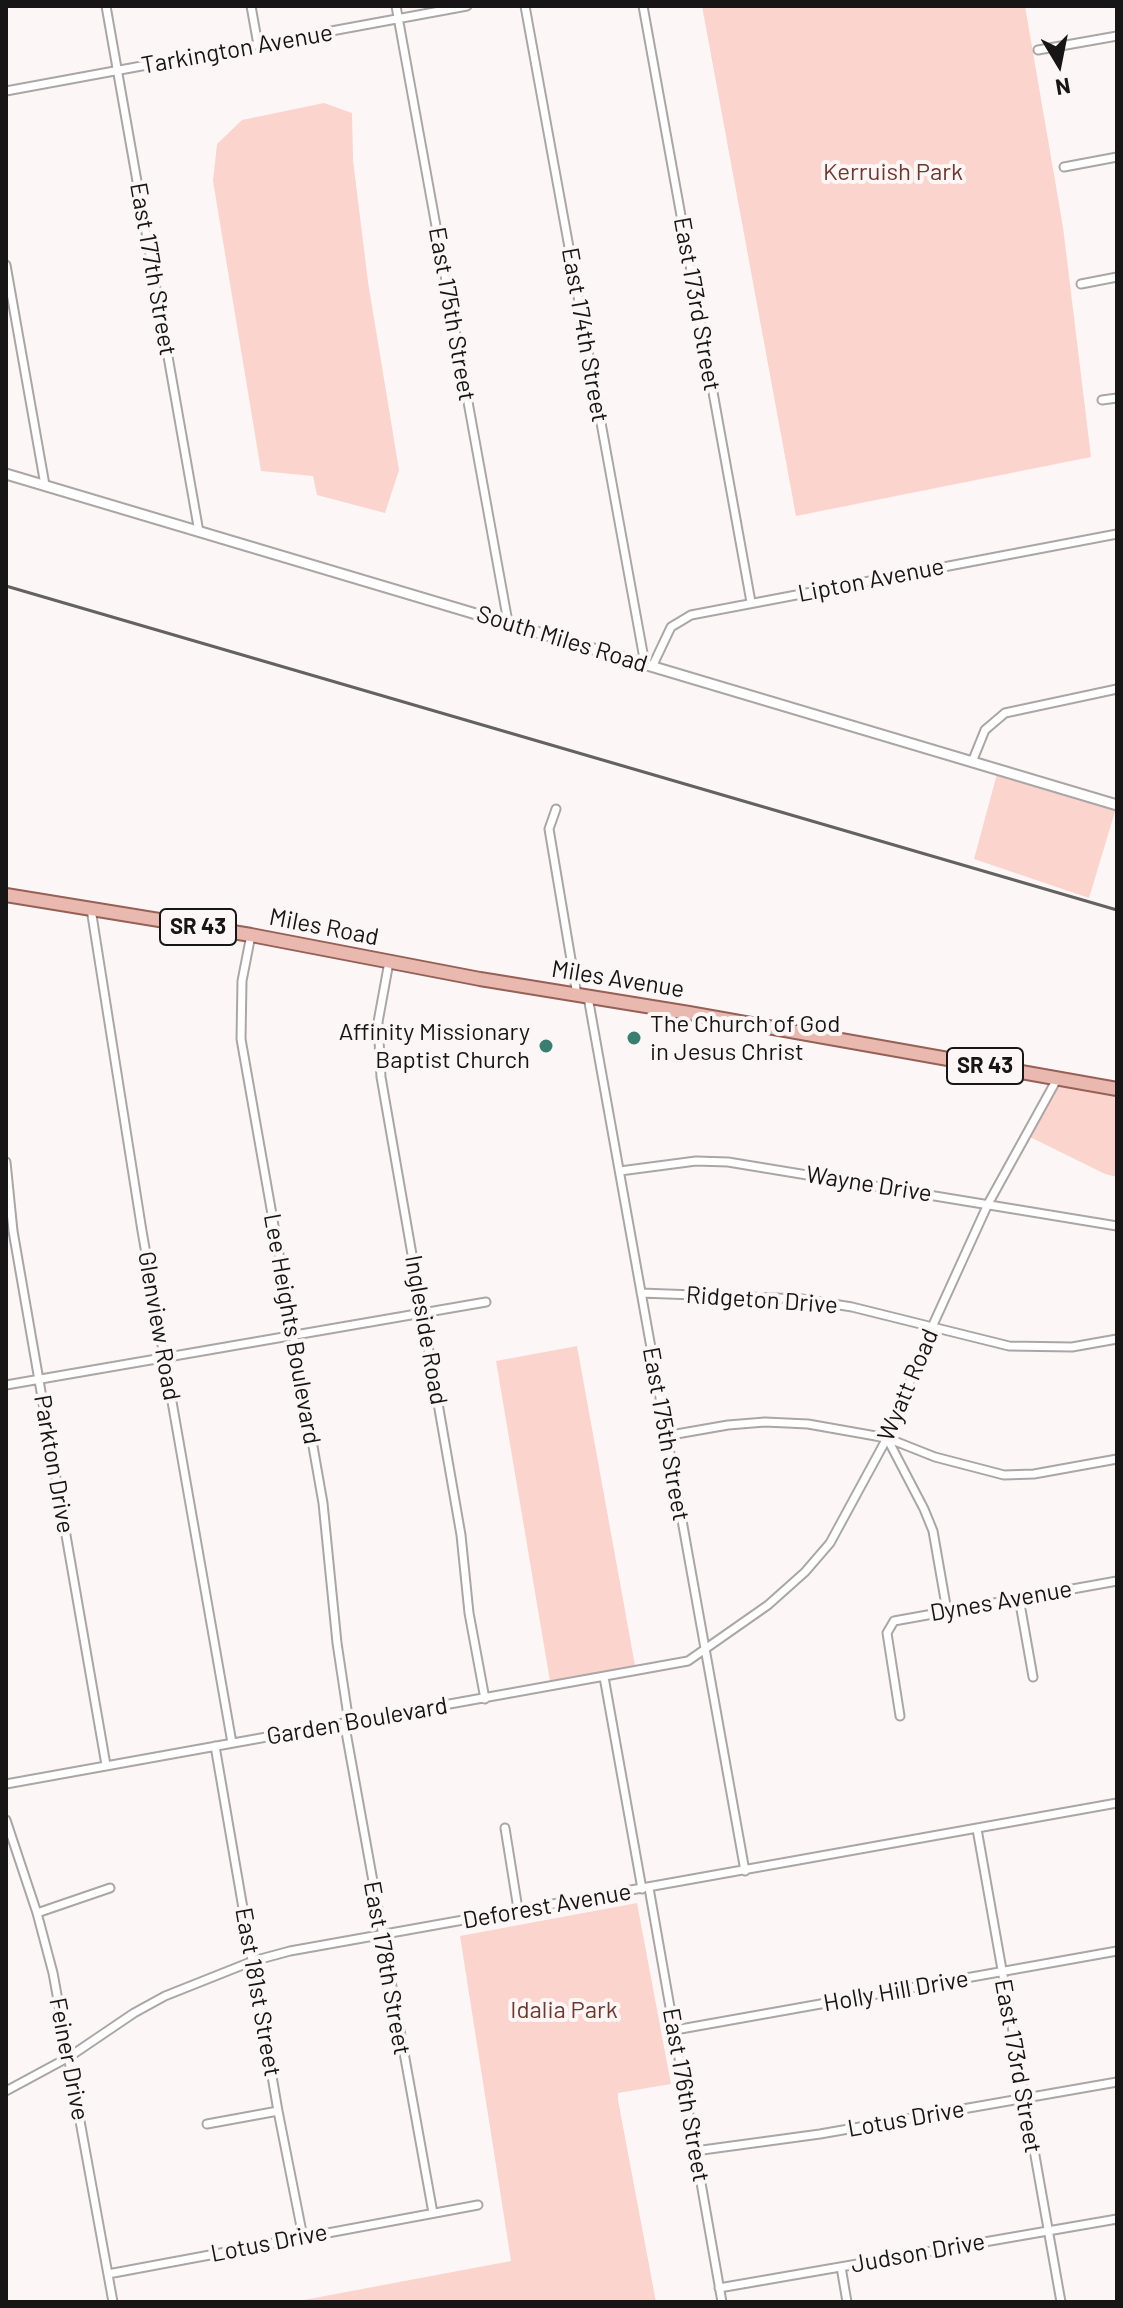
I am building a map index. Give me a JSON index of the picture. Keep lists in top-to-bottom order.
{
  "streets": {
    "main road": ["SR 43", "Miles Road", "Miles Avenue"],
    "street": [
      "Tarkington Avenue",
      "East 177th Street",
      "East 173rd Street",
      "East 175th Street",
      "East 174th Street",
      "Lipton Avenue",
      "South Miles Road",
      "Wayne Drive",
      "Ridgeton Drive",
      "Glenview Road",
      "Lee Heights Boulevard",
      "Ingleside Road",
      "Wyatt Road",
      "Parkton Drive",
      "Dynes Avenue",
      "Garden Boulevard",
      "Deforest Avenue",
      "East 178th Street",
      "Holly Hill Drive",
      "East 181st Street",
      "Feiner Drive",
      "East 176th Street",
      "Lotus Drive",
      "Judson Drive"
    ]
  },
  "crossings": [
    ["Tarkington Avenue", "East 177th Street"],
    ["Tarkington Avenue", "East 175th Street"],
    ["East 177th Street", "South Miles Road"],
    ["East 173rd Street", "Lipton Avenue"],
    ["East 173rd Street", "Deforest Avenue"],
    ["East 173rd Street", "Holly Hill Drive"],
    ["East 173rd Street", "Lotus Drive"],
    ["East 173rd Street", "Judson Drive"],
    ["East 175th Street", "South Miles Road"],
    ["East 175th Street", "Miles Avenue"],
    ["East 175th Street", "Wayne Drive"],
    ["East 175th Street", "Ridgeton Drive"],
    ["East 175th Street", "Wyatt Road"],
    ["East 175th Street", "Garden Boulevard"],
    ["East 175th Street", "Deforest Avenue"],
    ["East 174th Street", "Lipton Avenue"],
    ["East 174th Street", "South Miles Road"],
    ["Lipton Avenue", "South Miles Road"],
    ["Miles Road", "Miles Avenue"],
    ["Miles Road", "Glenview Road"],
    ["Miles Road", "Lee Heights Boulevard"],
    ["Miles Road", "Ingleside Road"],
    ["Miles Avenue", "Wyatt Road"],
    ["Wayne Drive", "Wyatt Road"],
    ["Ridgeton Drive", "Wyatt Road"],
    ["Glenview Road", "Garden Boulevard"],
    ["Lee Heights Boulevard", "Garden Boulevard"],
    ["Lee Heights Boulevard", "East 178th Street"],
    ["Ingleside Road", "Garden Boulevard"],
    ["Wyatt Road", "Garden Boulevard"],
    ["Parkton Drive", "Garden Boulevard"],
    ["Garden Boulevard", "East 178th Street"],
    ["Garden Boulevard", "East 181st Street"],
    ["Garden Boulevard", "East 176th Street"],
    ["Deforest Avenue", "East 178th Street"],
    ["Deforest Avenue", "East 181st Street"],
    ["Deforest Avenue", "Feiner Drive"],
    ["Deforest Avenue", "East 176th Street"],
    ["East 178th Street", "Lotus Drive"],
    ["Holly Hill Drive", "East 176th Street"],
    ["East 181st Street", "Lotus Drive"],
    ["Feiner Drive", "Lotus Drive"],
    ["East 176th Street", "Lotus Drive"],
    ["East 176th Street", "Judson Drive"]
  ],
  "parks": ["Kerruish Park", "Idalia Park"],
  "places": ["The Church of God in Jesus Christ", "Affinity Missionary Baptist Church"],
  "north": "bottom"
}
